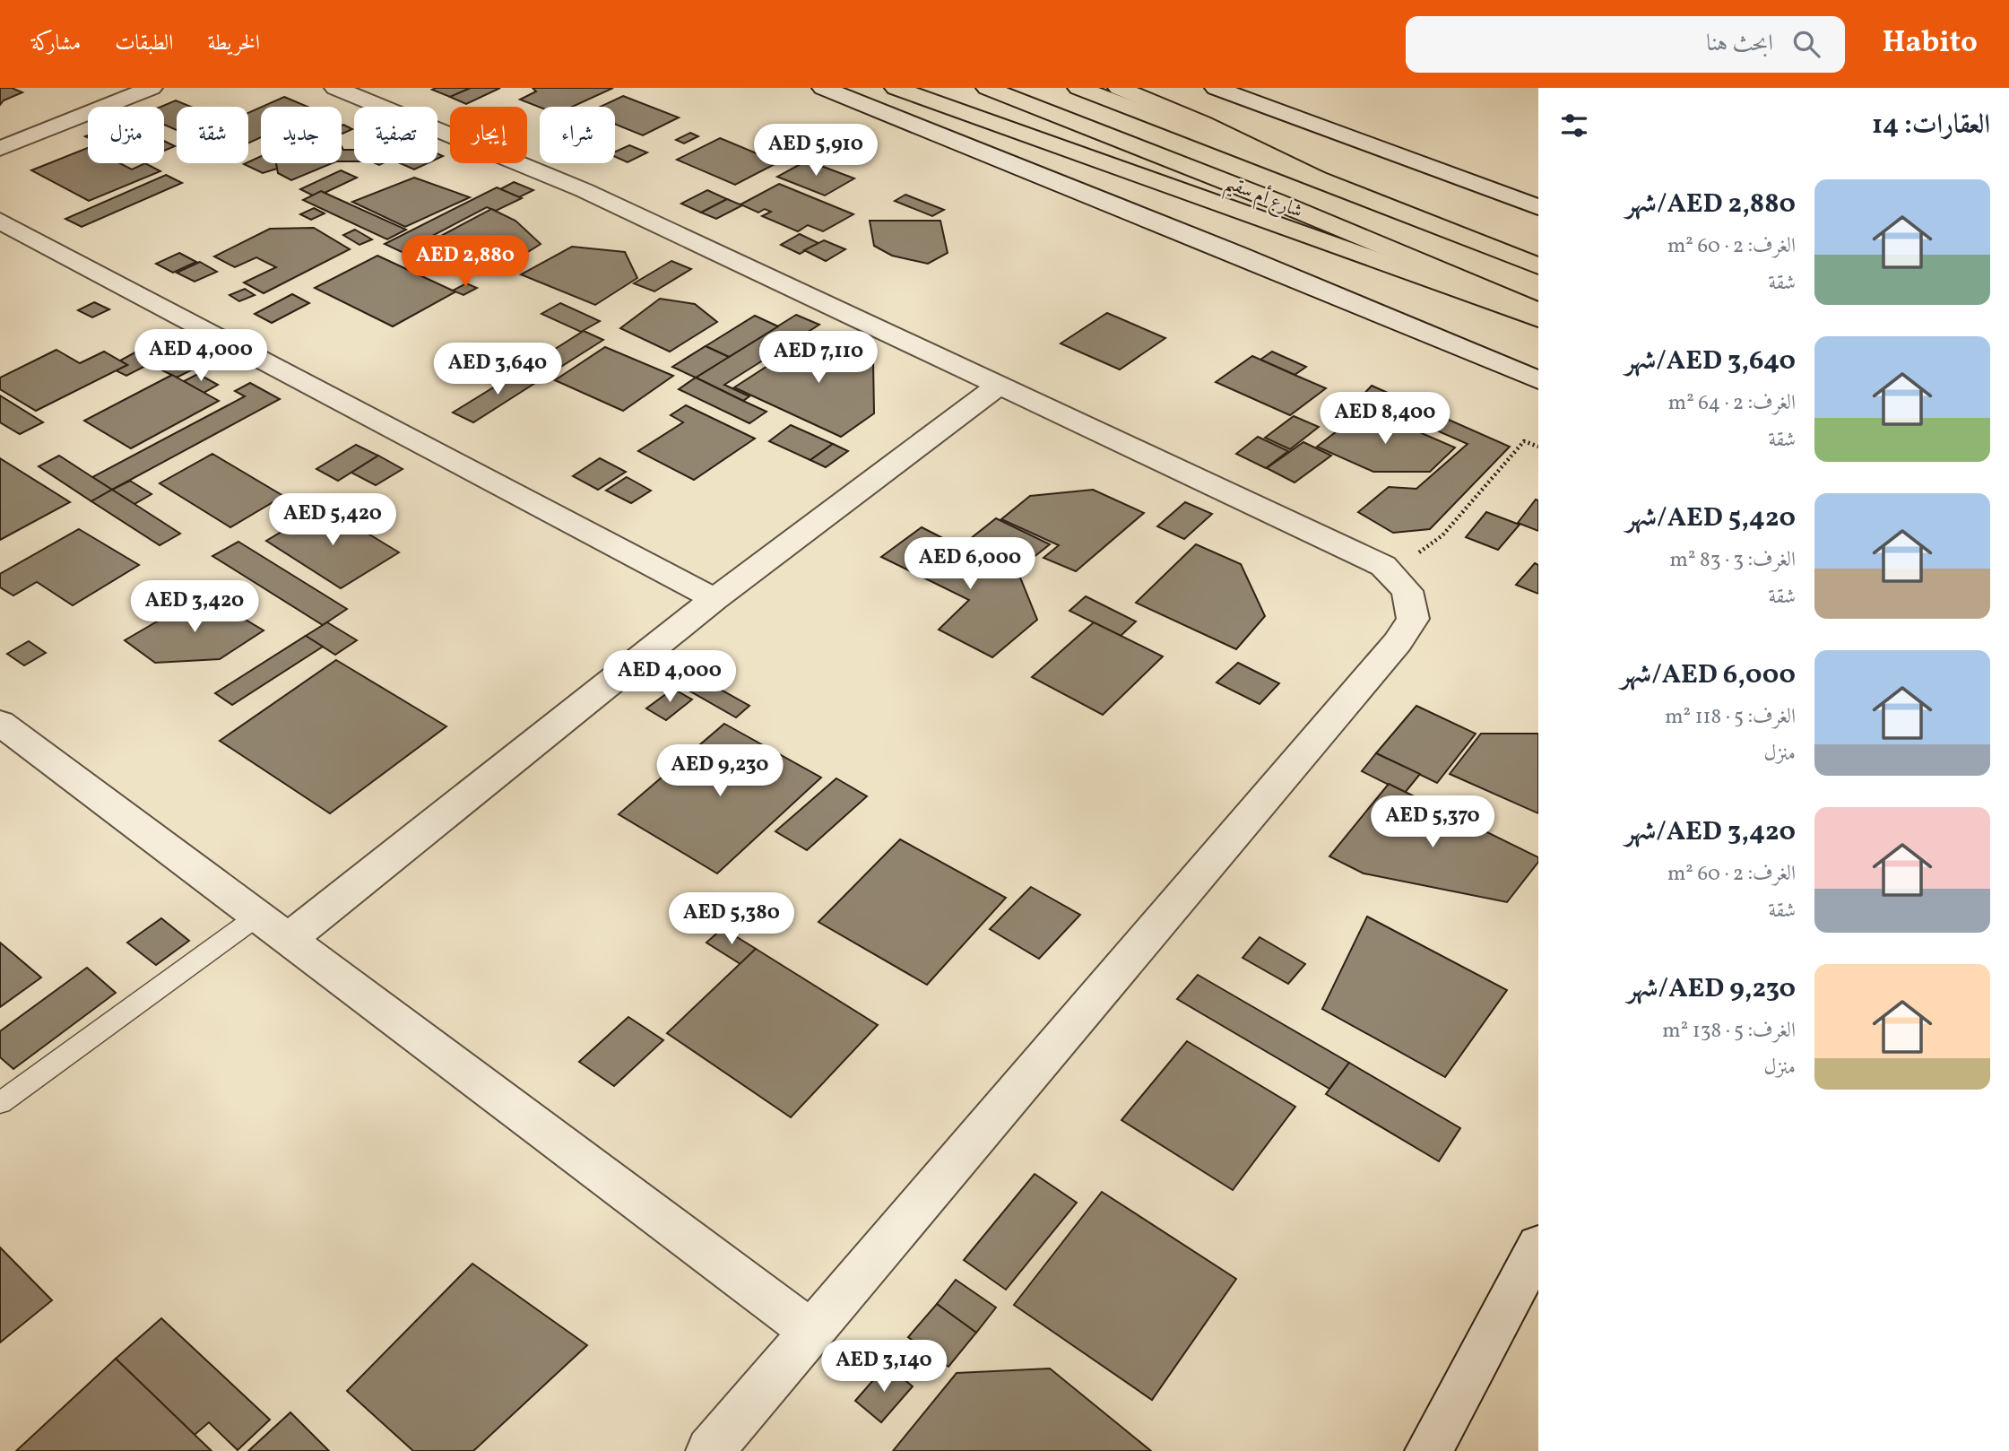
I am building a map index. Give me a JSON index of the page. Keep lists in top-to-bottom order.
{
  "streets": {
    "main road": ["شارع أم سقيم"]
  },
  "page": {
    "header": "Habito",
    "search": "ابحث هنا",
    "nav": ["الخريطة", "الطبقات", "مشاركة"],
    "heading": "العقارات: 14",
    "chip": [
      "شراء",
      "إيجار",
      "تصفية",
      "جديد",
      "شقة",
      "منزل"
    ],
    "price": [
      "AED 5,910",
      "AED 2,880",
      "AED 4,000",
      "AED 7,110",
      "AED 3,640",
      "AED 8,400",
      "AED 5,420",
      "AED 6,000",
      "AED 3,420",
      "AED 4,000",
      "AED 9,230",
      "AED 5,370",
      "AED 5,380",
      "AED 3,140"
    ],
    "list": [
      {
        "name": "AED 2,880/شهر",
        "note": "الغرف: 2 · 60 m² · شقة"
      },
      {
        "name": "AED 3,640/شهر",
        "note": "الغرف: 2 · 64 m² · شقة"
      },
      {
        "name": "AED 5,420/شهر",
        "note": "الغرف: 3 · 83 m² · شقة"
      },
      {
        "name": "AED 6,000/شهر",
        "note": "الغرف: 5 · 118 m² · منزل"
      },
      {
        "name": "AED 3,420/شهر",
        "note": "الغرف: 2 · 60 m² · شقة"
      },
      {
        "name": "AED 9,230/شهر",
        "note": "الغرف: 5 · 138 m² · منزل"
      }
    ]
  }
}
